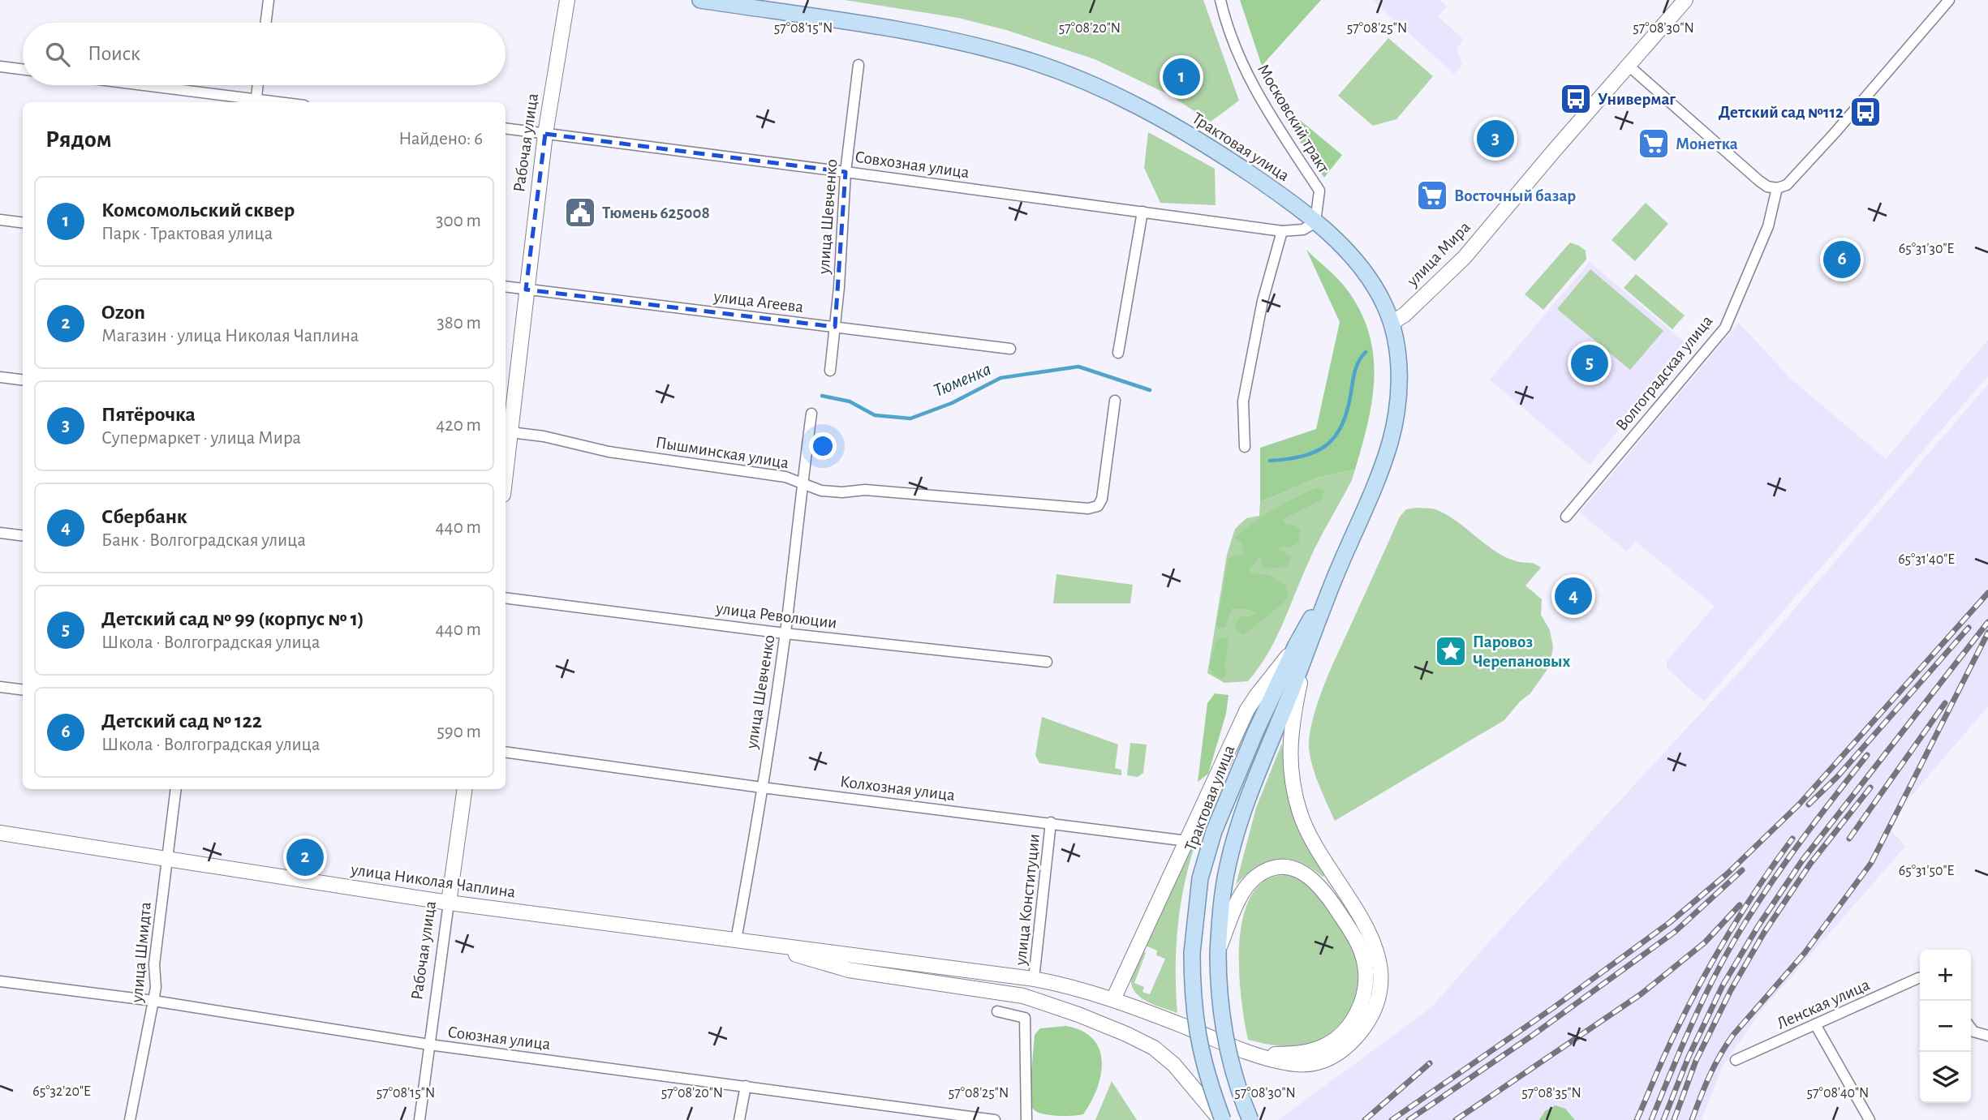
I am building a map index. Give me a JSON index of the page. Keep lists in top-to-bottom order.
{
  "streets": {
    "main road": ["Трактовая улица"],
    "street": [
      "Московский тракт",
      "Рабочая улица",
      "Совхозная улица",
      "улица Шевченко",
      "улица Мира",
      "улица Агеева",
      "Волгоградская улица",
      "Пышминская улица",
      "улица Революции",
      "Колхозная улица",
      "улица Николая Чаплина",
      "улица Конституции",
      "улица Шмидта",
      "Ленская улица",
      "Союзная улица"
    ]
  },
  "crossings": [
    ["Московский тракт", "Трактовая улица"],
    ["Московский тракт", "Совхозная улица"],
    ["Рабочая улица", "Совхозная улица"],
    ["Рабочая улица", "улица Агеева"],
    ["Рабочая улица", "Пышминская улица"],
    ["Рабочая улица", "улица Николая Чаплина"],
    ["Рабочая улица", "Союзная улица"],
    ["Трактовая улица", "Совхозная улица"],
    ["Трактовая улица", "улица Мира"],
    ["Совхозная улица", "улица Шевченко"],
    ["улица Шевченко", "улица Агеева"],
    ["улица Шевченко", "Пышминская улица"],
    ["улица Шевченко", "улица Революции"],
    ["улица Шевченко", "Колхозная улица"],
    ["улица Шевченко", "улица Николая Чаплина"],
    ["Колхозная улица", "улица Конституции"],
    ["улица Николая Чаплина", "улица Шмидта"],
    ["улица Шмидта", "Союзная улица"]
  ],
  "water": ["Тюменка"],
  "places": {
    "bus stop": ["Универмаг", "Детский сад №112"],
    "supermarket": ["Монетка", "Восточный базар"],
    "public building": ["Тюмень 625008"],
    "place": ["Паровоз Черепановых"]
  },
  "page": {
    "search": "Поиск",
    "pins": [
      "1",
      "3",
      "6",
      "5",
      "4",
      "2"
    ],
    "heading": ["Рядом", "Найдено: 6"],
    "list": [
      {
        "mark": "1",
        "name": "Комсомольский сквер",
        "note": "Парк · Трактовая улица",
        "value": "300 m"
      },
      {
        "mark": "2",
        "name": "Ozon",
        "note": "Магазин · улица Николая Чаплина",
        "value": "380 m"
      },
      {
        "mark": "3",
        "name": "Пятёрочка",
        "note": "Супермаркет · улица Мира",
        "value": "420 m"
      },
      {
        "mark": "4",
        "name": "Сбербанк",
        "note": "Банк · Волгоградская улица",
        "value": "440 m"
      },
      {
        "mark": "5",
        "name": "Детский сад № 99 (корпус № 1)",
        "note": "Школа · Волгоградская улица",
        "value": "440 m"
      },
      {
        "mark": "6",
        "name": "Детский сад № 122",
        "note": "Школа · Волгоградская улица",
        "value": "590 m"
      }
    ],
    "map_buttons": ["+", "−"]
  },
  "coordinates": [
    "57°08'15\"N",
    "57°08'20\"N",
    "57°08'25\"N",
    "57°08'30\"N",
    "65°31'30\"E",
    "65°31'40\"E",
    "65°31'50\"E",
    "65°32'20\"E",
    "57°08'35\"N",
    "57°08'40\"N"
  ]
}
